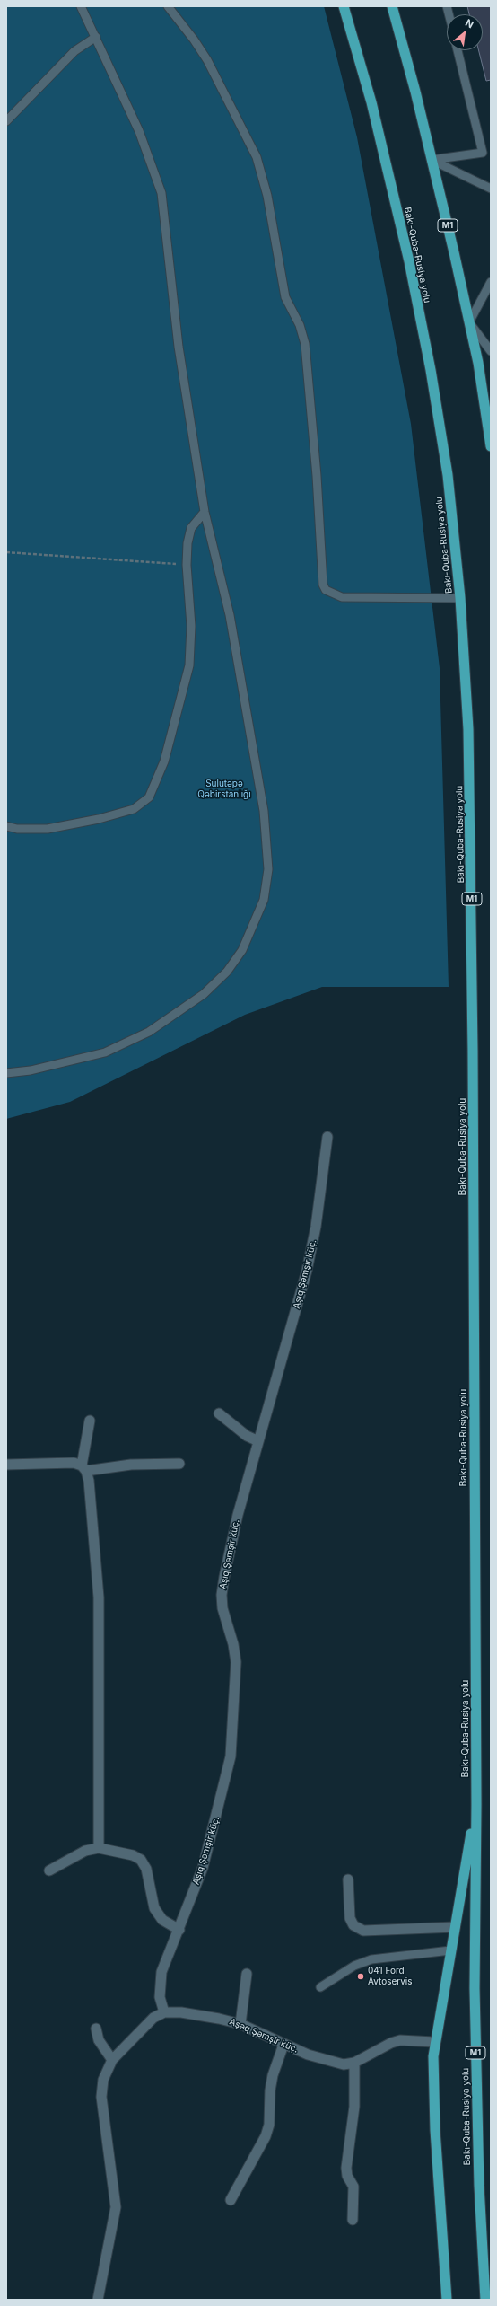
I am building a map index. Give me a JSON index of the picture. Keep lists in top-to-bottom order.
{
  "streets": {
    "highway": ["M1", "Bakı-Quba-Rusiya yolu"],
    "street": ["Aşıq Şəmşir küç.", "Aşəq Şəmşir küç."]
  },
  "crossings": [
    ["Aşıq Şəmşir küç.", "Aşəq Şəmşir küç."]
  ],
  "parks": ["Sulutəpə Qəbirstanlığı"],
  "places": ["041 Ford Avtoservis"],
  "north": "top right"
}
